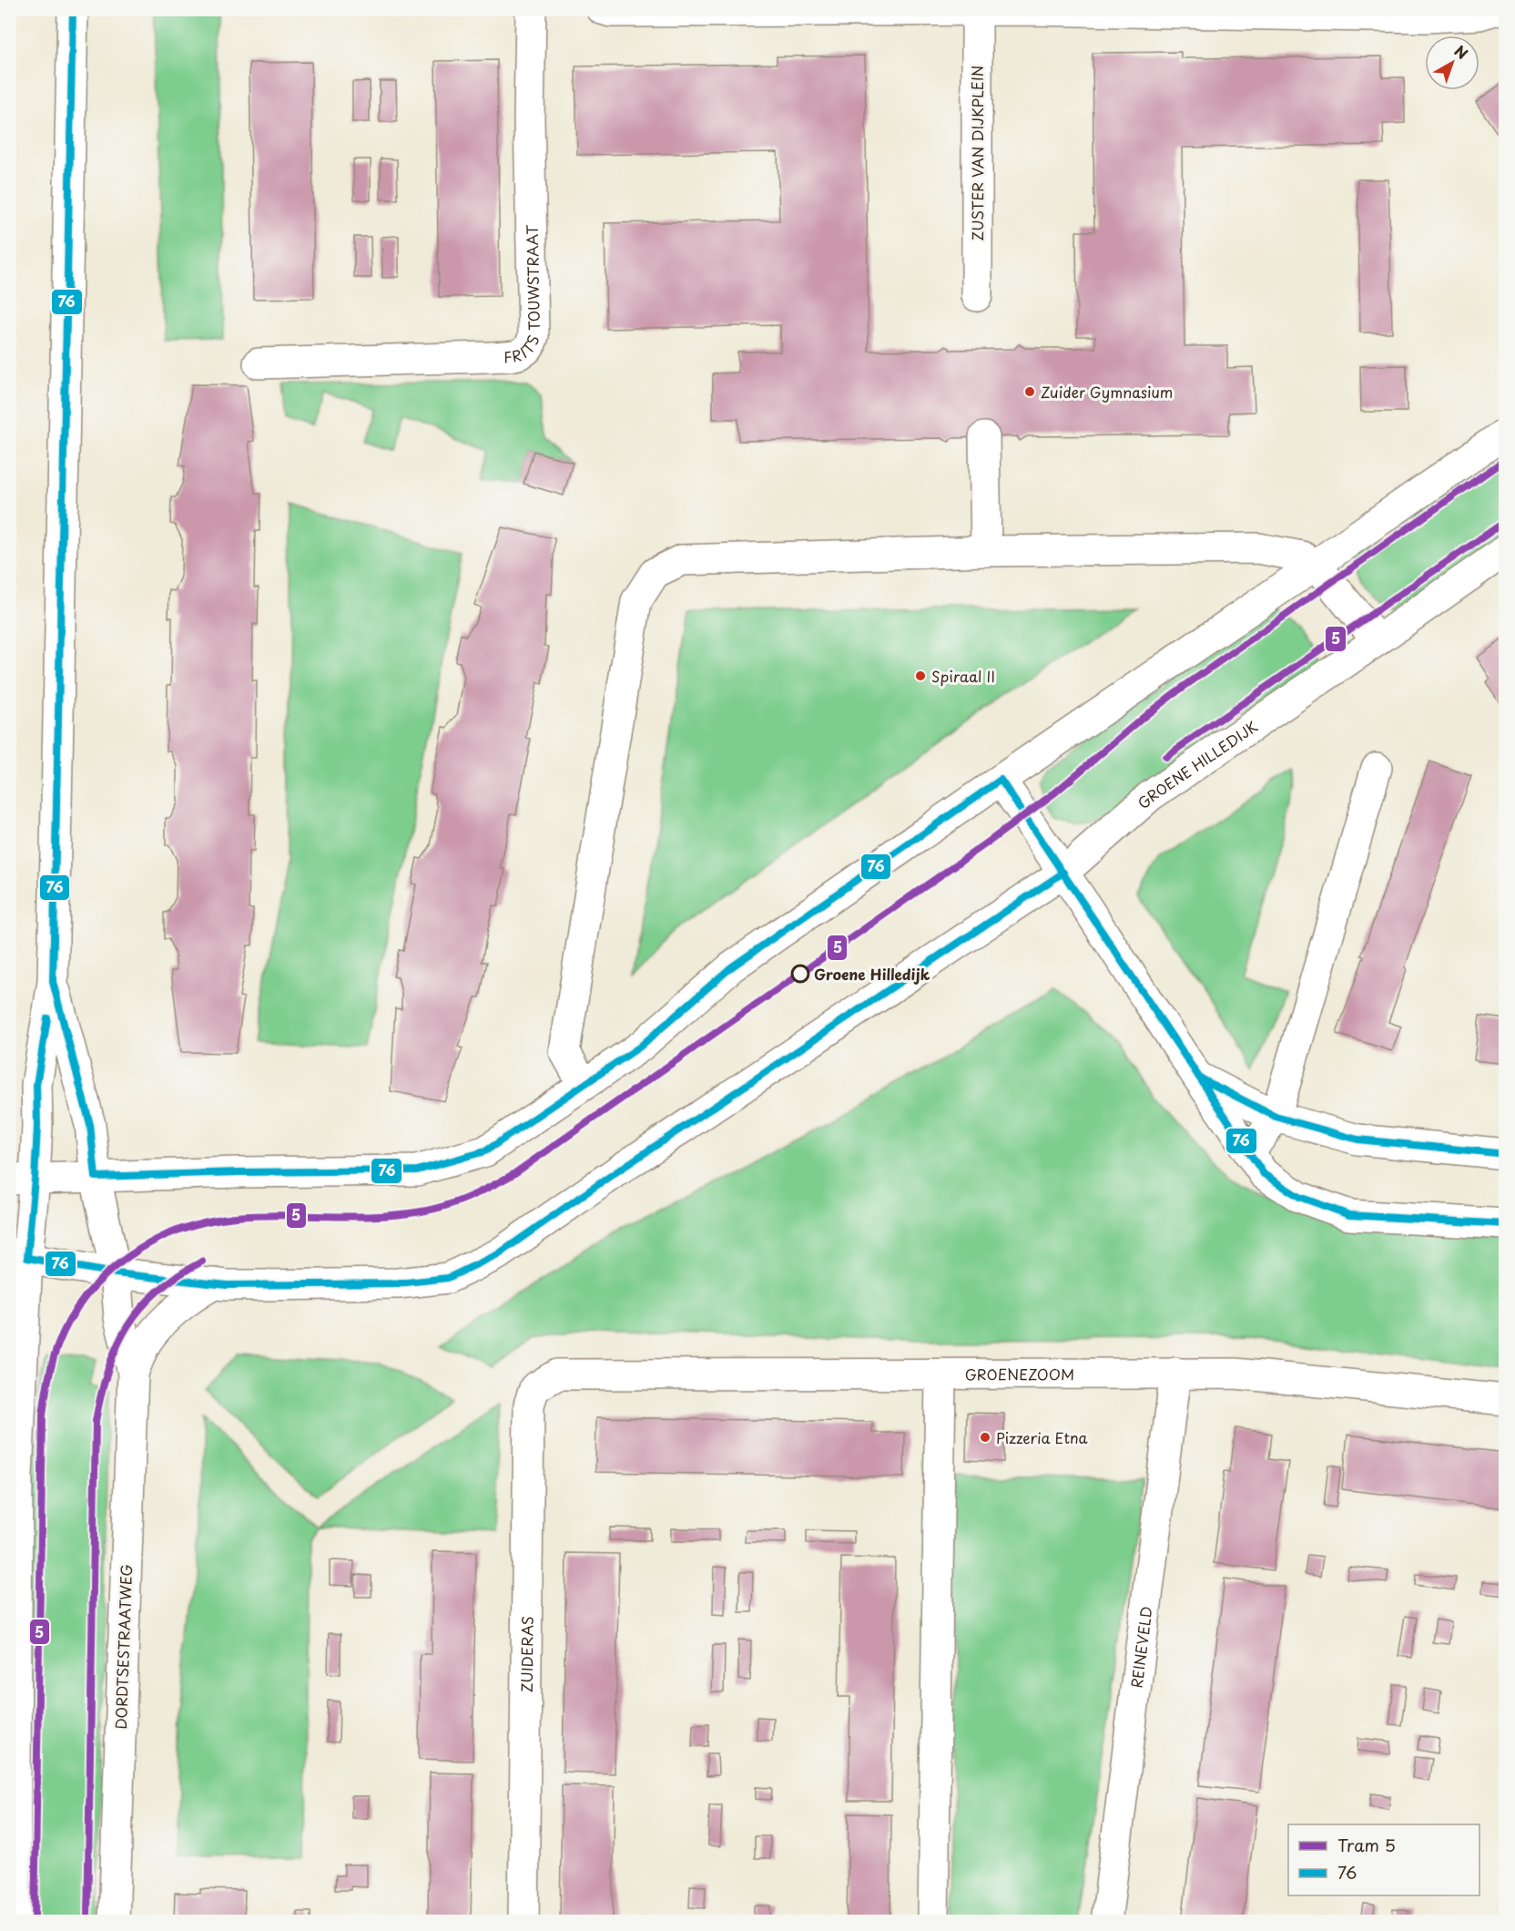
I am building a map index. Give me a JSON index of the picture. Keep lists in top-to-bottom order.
{
  "streets": {
    "street": [
      "ZUSTER VAN DIJKPLEIN",
      "FRITS TOUWSTRAAT",
      "GROENE HILLEDIJK",
      "GROENEZOOM",
      "DORDTSESTRAATWEG",
      "REINEVELD",
      "ZUIDERAS"
    ]
  },
  "crossings": [
    ["GROENE HILLEDIJK", "DORDTSESTRAATWEG"],
    ["GROENEZOOM", "REINEVELD"],
    ["GROENEZOOM", "ZUIDERAS"]
  ],
  "places": [
    "Zuider Gymnasium",
    "Spiraal II",
    "Groene Hilledijk",
    "Pizzeria Etna"
  ],
  "lines": ["transit line 76", "tram line 5"],
  "legend": ["Tram 5", "76"],
  "north": "top right"
}
